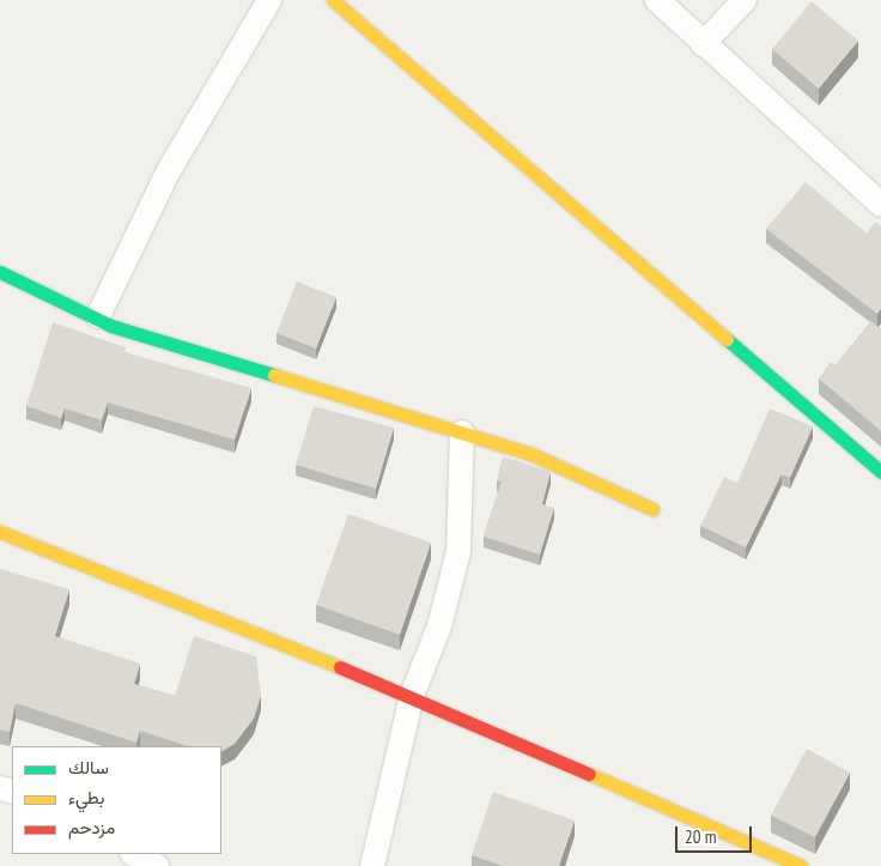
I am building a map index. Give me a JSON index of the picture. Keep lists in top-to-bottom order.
{
  "legend": ["سالك", "بطيء", "مزدحم"],
  "scale_bar": "20 m"
}
